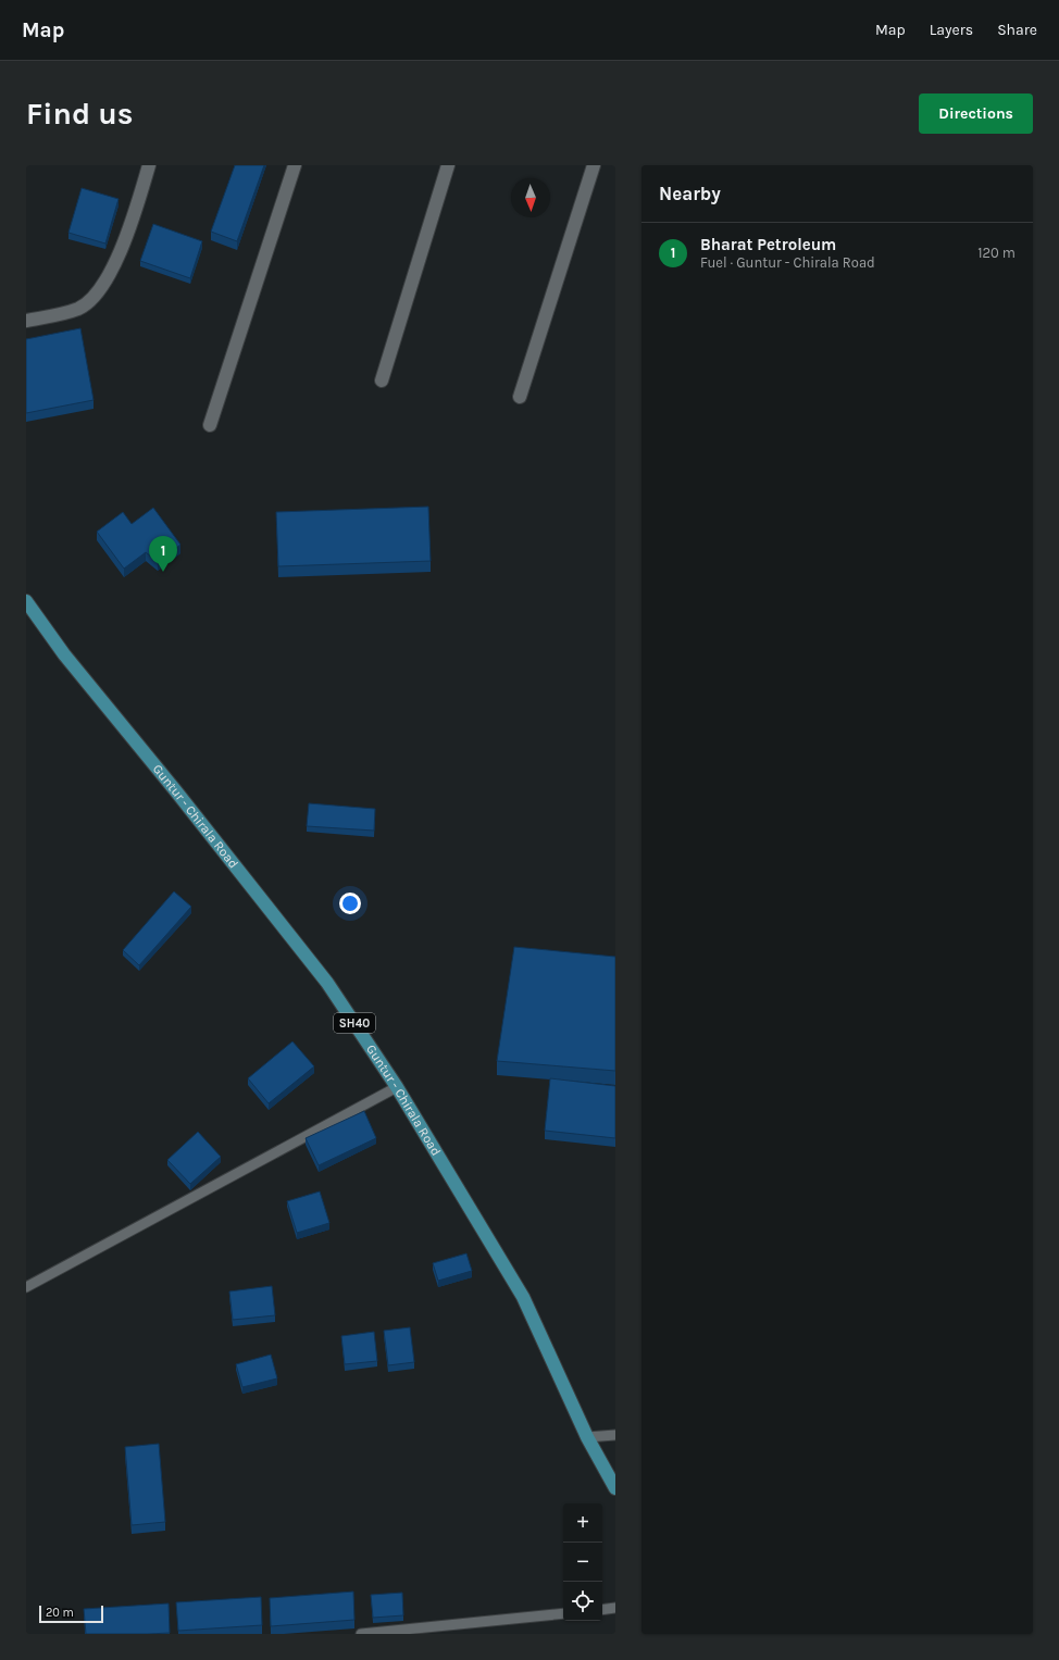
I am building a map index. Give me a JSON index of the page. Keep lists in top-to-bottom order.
{
  "streets": {
    "main road": ["Guntur - Chirala Road", "SH40"]
  },
  "scale_bar": "20 m",
  "north": "bottom",
  "page": {
    "header": "Map",
    "nav": ["Map", "Layers", "Share"],
    "buttons": "Directions",
    "title": "Find us",
    "heading": "Nearby",
    "list": [
      {
        "mark": "1",
        "name": "Bharat Petroleum",
        "note": "Fuel · Guntur - Chirala Road",
        "value": "120 m"
      }
    ],
    "pins": "1",
    "map_buttons": ["+", "−"],
    "scale": "20 m"
  }
}
